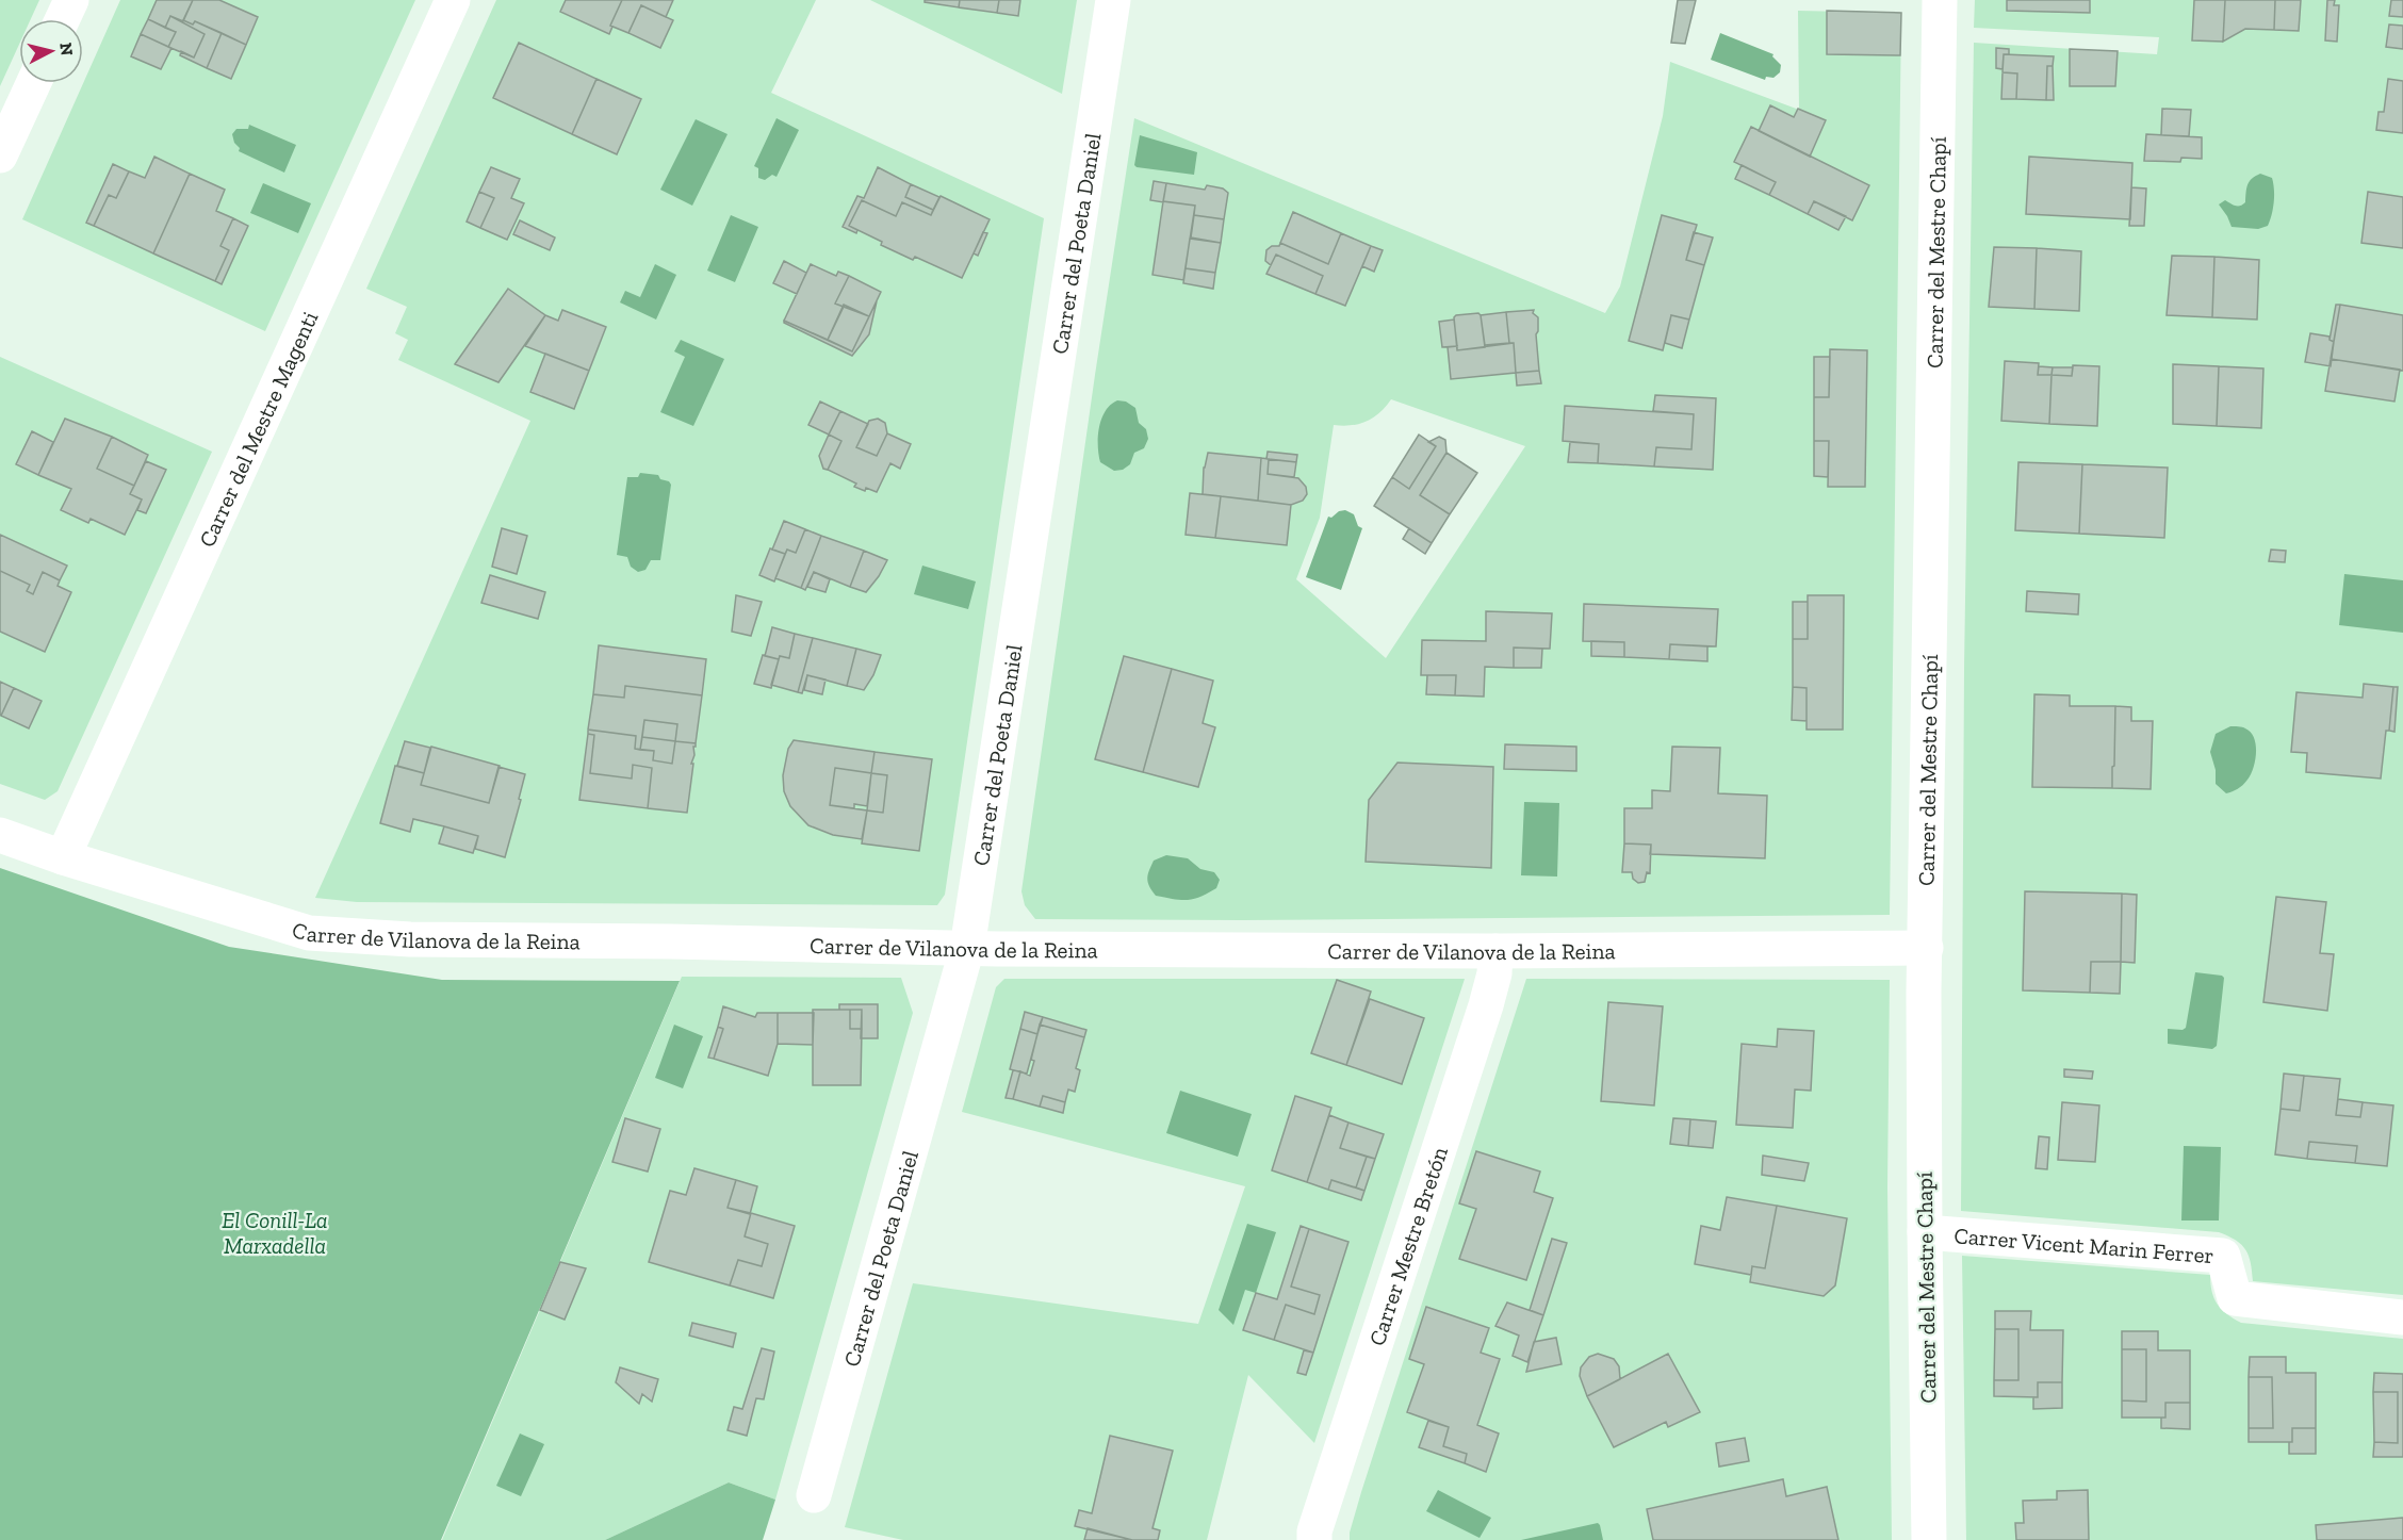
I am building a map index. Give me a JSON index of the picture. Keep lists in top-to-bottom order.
{
  "streets": {
    "street": [
      "Carrer del Poeta Daniel",
      "Carrer del Mestre Chapí",
      "Carrer del Mestre Magenti",
      "Carrer de Vilanova de la Reina",
      "Carrer Mestre Bretón",
      "Carrer Vicent Marin Ferrer"
    ]
  },
  "crossings": [
    ["Carrer del Poeta Daniel", "Carrer de Vilanova de la Reina"],
    ["Carrer del Mestre Chapí", "Carrer de Vilanova de la Reina"],
    ["Carrer del Mestre Chapí", "Carrer Vicent Marin Ferrer"],
    ["Carrer del Mestre Magenti", "Carrer de Vilanova de la Reina"],
    ["Carrer de Vilanova de la Reina", "Carrer Mestre Bretón"]
  ],
  "parks": ["El Conill-La Marxadella"],
  "north": "right"
}
